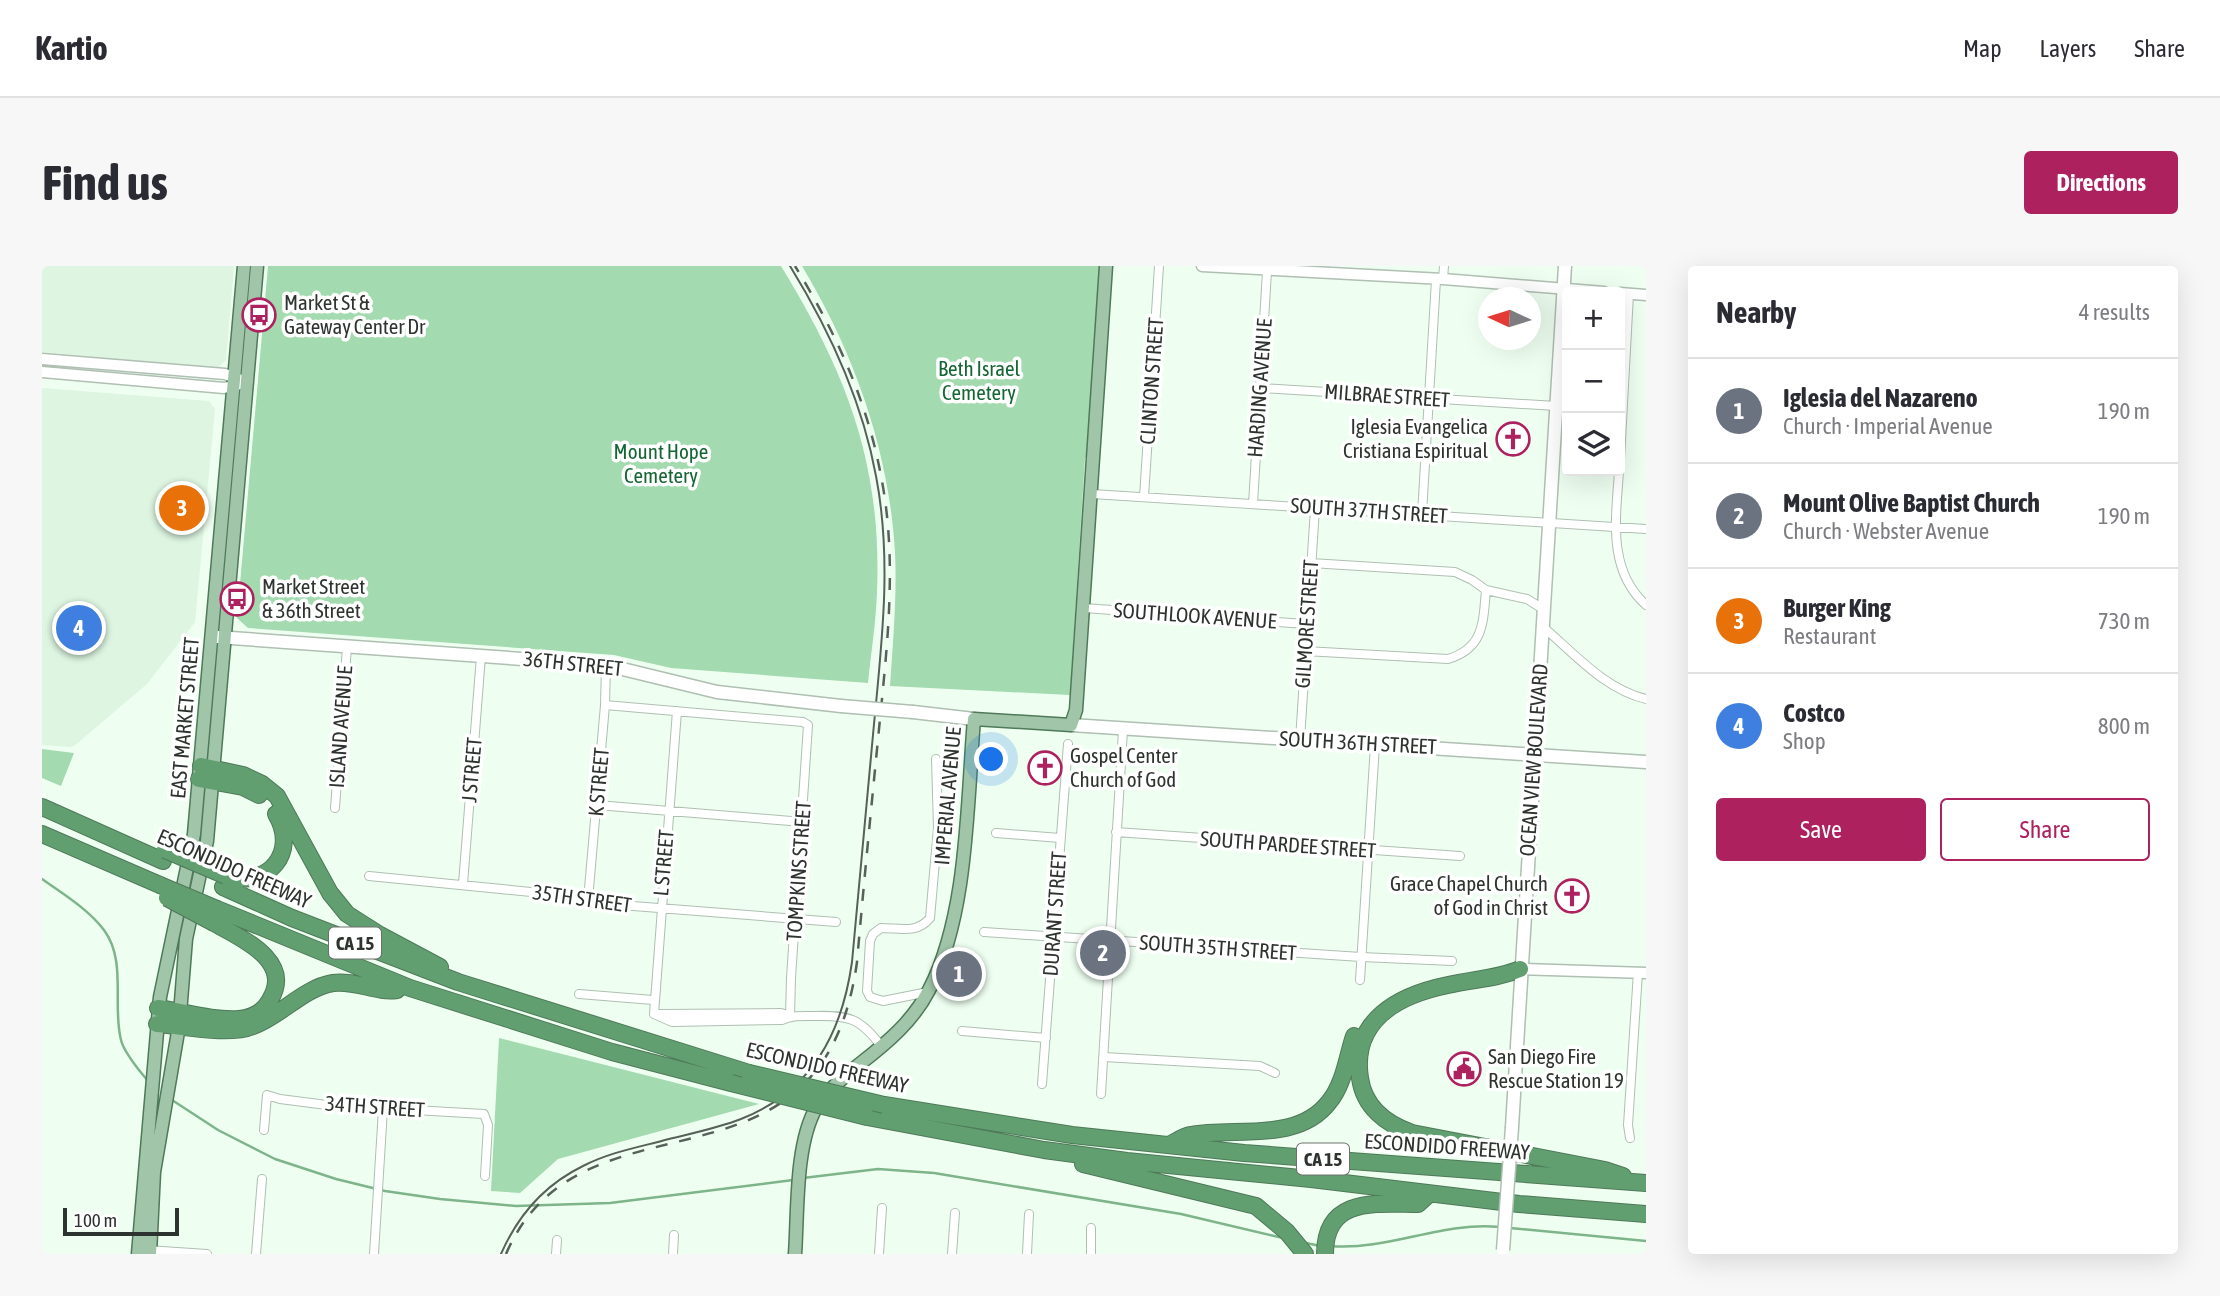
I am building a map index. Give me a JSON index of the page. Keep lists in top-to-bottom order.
{
  "streets": {
    "highway": ["ESCONDIDO FREEWAY", "CA 15"],
    "main road": [
      "36TH STREET",
      "EAST MARKET STREET",
      "SOUTH 36TH STREET",
      "OCEAN VIEW BOULEVARD",
      "IMPERIAL AVENUE"
    ],
    "street": [
      "CLINTON STREET",
      "HARDING AVENUE",
      "MILBRAE STREET",
      "SOUTH 37TH STREET",
      "SOUTHLOOK AVENUE",
      "GILMORE STREET",
      "ISLAND AVENUE",
      "J STREET",
      "K STREET",
      "SOUTH PARDEE STREET",
      "L STREET",
      "TOMPKINS STREET",
      "35TH STREET",
      "DURANT STREET",
      "SOUTH 35TH STREET",
      "34TH STREET"
    ]
  },
  "crossings": [
    ["CLINTON STREET", "SOUTH 37TH STREET"],
    ["HARDING AVENUE", "MILBRAE STREET"],
    ["HARDING AVENUE", "SOUTH 37TH STREET"],
    ["MILBRAE STREET", "OCEAN VIEW BOULEVARD"],
    ["SOUTH 37TH STREET", "GILMORE STREET"],
    ["SOUTH 37TH STREET", "OCEAN VIEW BOULEVARD"],
    ["SOUTHLOOK AVENUE", "GILMORE STREET"],
    ["GILMORE STREET", "SOUTH 36TH STREET"],
    ["36TH STREET", "EAST MARKET STREET"],
    ["36TH STREET", "ISLAND AVENUE"],
    ["36TH STREET", "J STREET"],
    ["36TH STREET", "K STREET"],
    ["36TH STREET", "IMPERIAL AVENUE"],
    ["36TH STREET", "L STREET"],
    ["36TH STREET", "TOMPKINS STREET"],
    ["SOUTH 36TH STREET", "OCEAN VIEW BOULEVARD"],
    ["SOUTH 36TH STREET", "IMPERIAL AVENUE"],
    ["J STREET", "35TH STREET"],
    ["K STREET", "35TH STREET"],
    ["L STREET", "TOMPKINS STREET"],
    ["L STREET", "35TH STREET"],
    ["TOMPKINS STREET", "35TH STREET"],
    ["DURANT STREET", "SOUTH 35TH STREET"]
  ],
  "parks": ["Beth Israel Cemetery", "Mount Hope Cemetery"],
  "places": {
    "bus stop": ["Market St & Gateway Center Dr", "Market Street & 36th Street"],
    "church": ["Iglesia Evangelica Cristiana Espiritual", "Gospel Center Church of God", "Grace Chapel Church of God in Christ"],
    "public building": ["San Diego Fire Rescue Station 19"]
  },
  "scale_bar": "100 m",
  "north": "left",
  "page": {
    "header": "Kartio",
    "nav": ["Map", "Layers", "Share"],
    "buttons": [
      "Directions",
      ["Save", "Share"]
    ],
    "title": "Find us",
    "heading": ["Nearby", "4 results"],
    "map_buttons": ["+", "−"],
    "list": [
      {
        "mark": "1",
        "name": "Iglesia del Nazareno",
        "note": "Church · Imperial Avenue",
        "value": "190 m"
      },
      {
        "mark": "2",
        "name": "Mount Olive Baptist Church",
        "note": "Church · Webster Avenue",
        "value": "190 m"
      },
      {
        "mark": "3",
        "name": "Burger King",
        "note": "Restaurant",
        "value": "730 m"
      },
      {
        "mark": "4",
        "name": "Costco",
        "note": "Shop",
        "value": "800 m"
      }
    ],
    "pins": [
      "3",
      "4",
      "2",
      "1"
    ],
    "scale": "100 m"
  }
}
